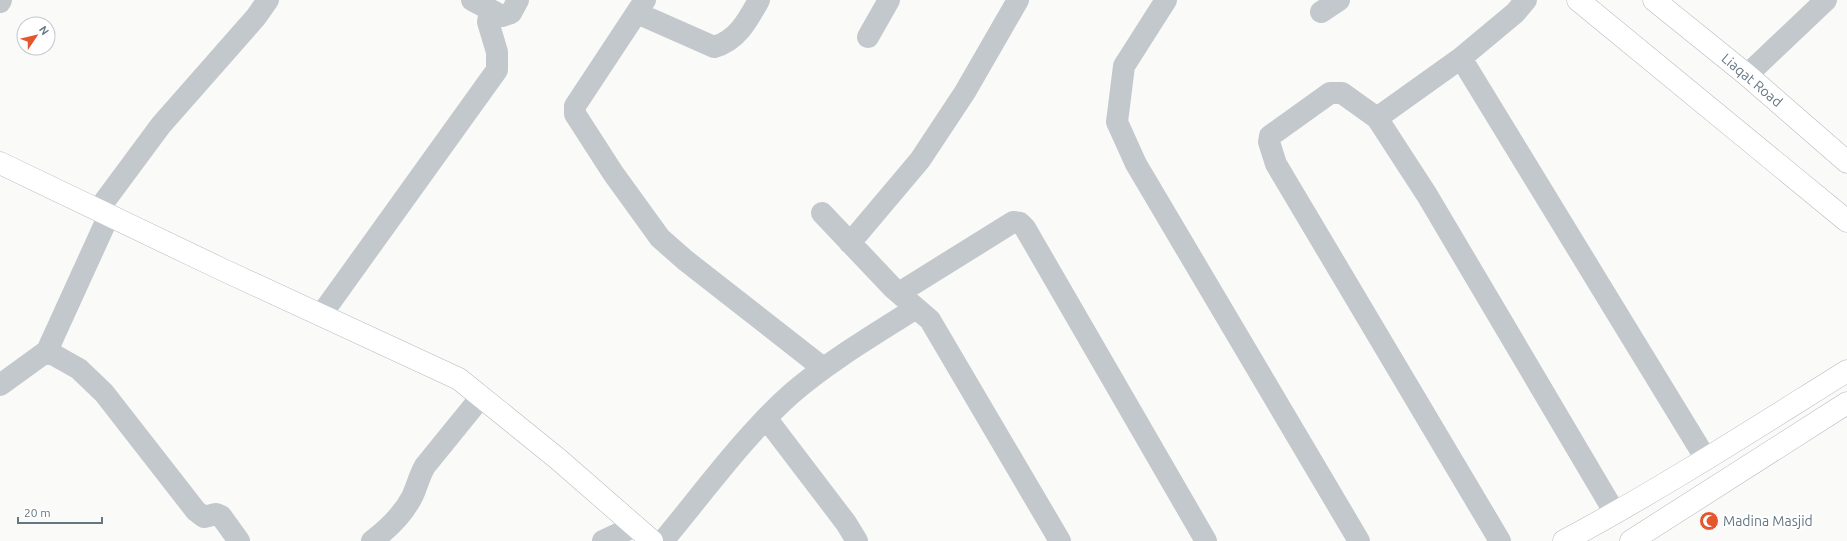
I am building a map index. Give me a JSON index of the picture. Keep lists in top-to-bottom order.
{
  "streets": {
    "street": ["Liaqat Road"]
  },
  "places": {
    "mosque": ["Madina Masjid"]
  },
  "scale_bar": "20 m",
  "north": "top right"
}
